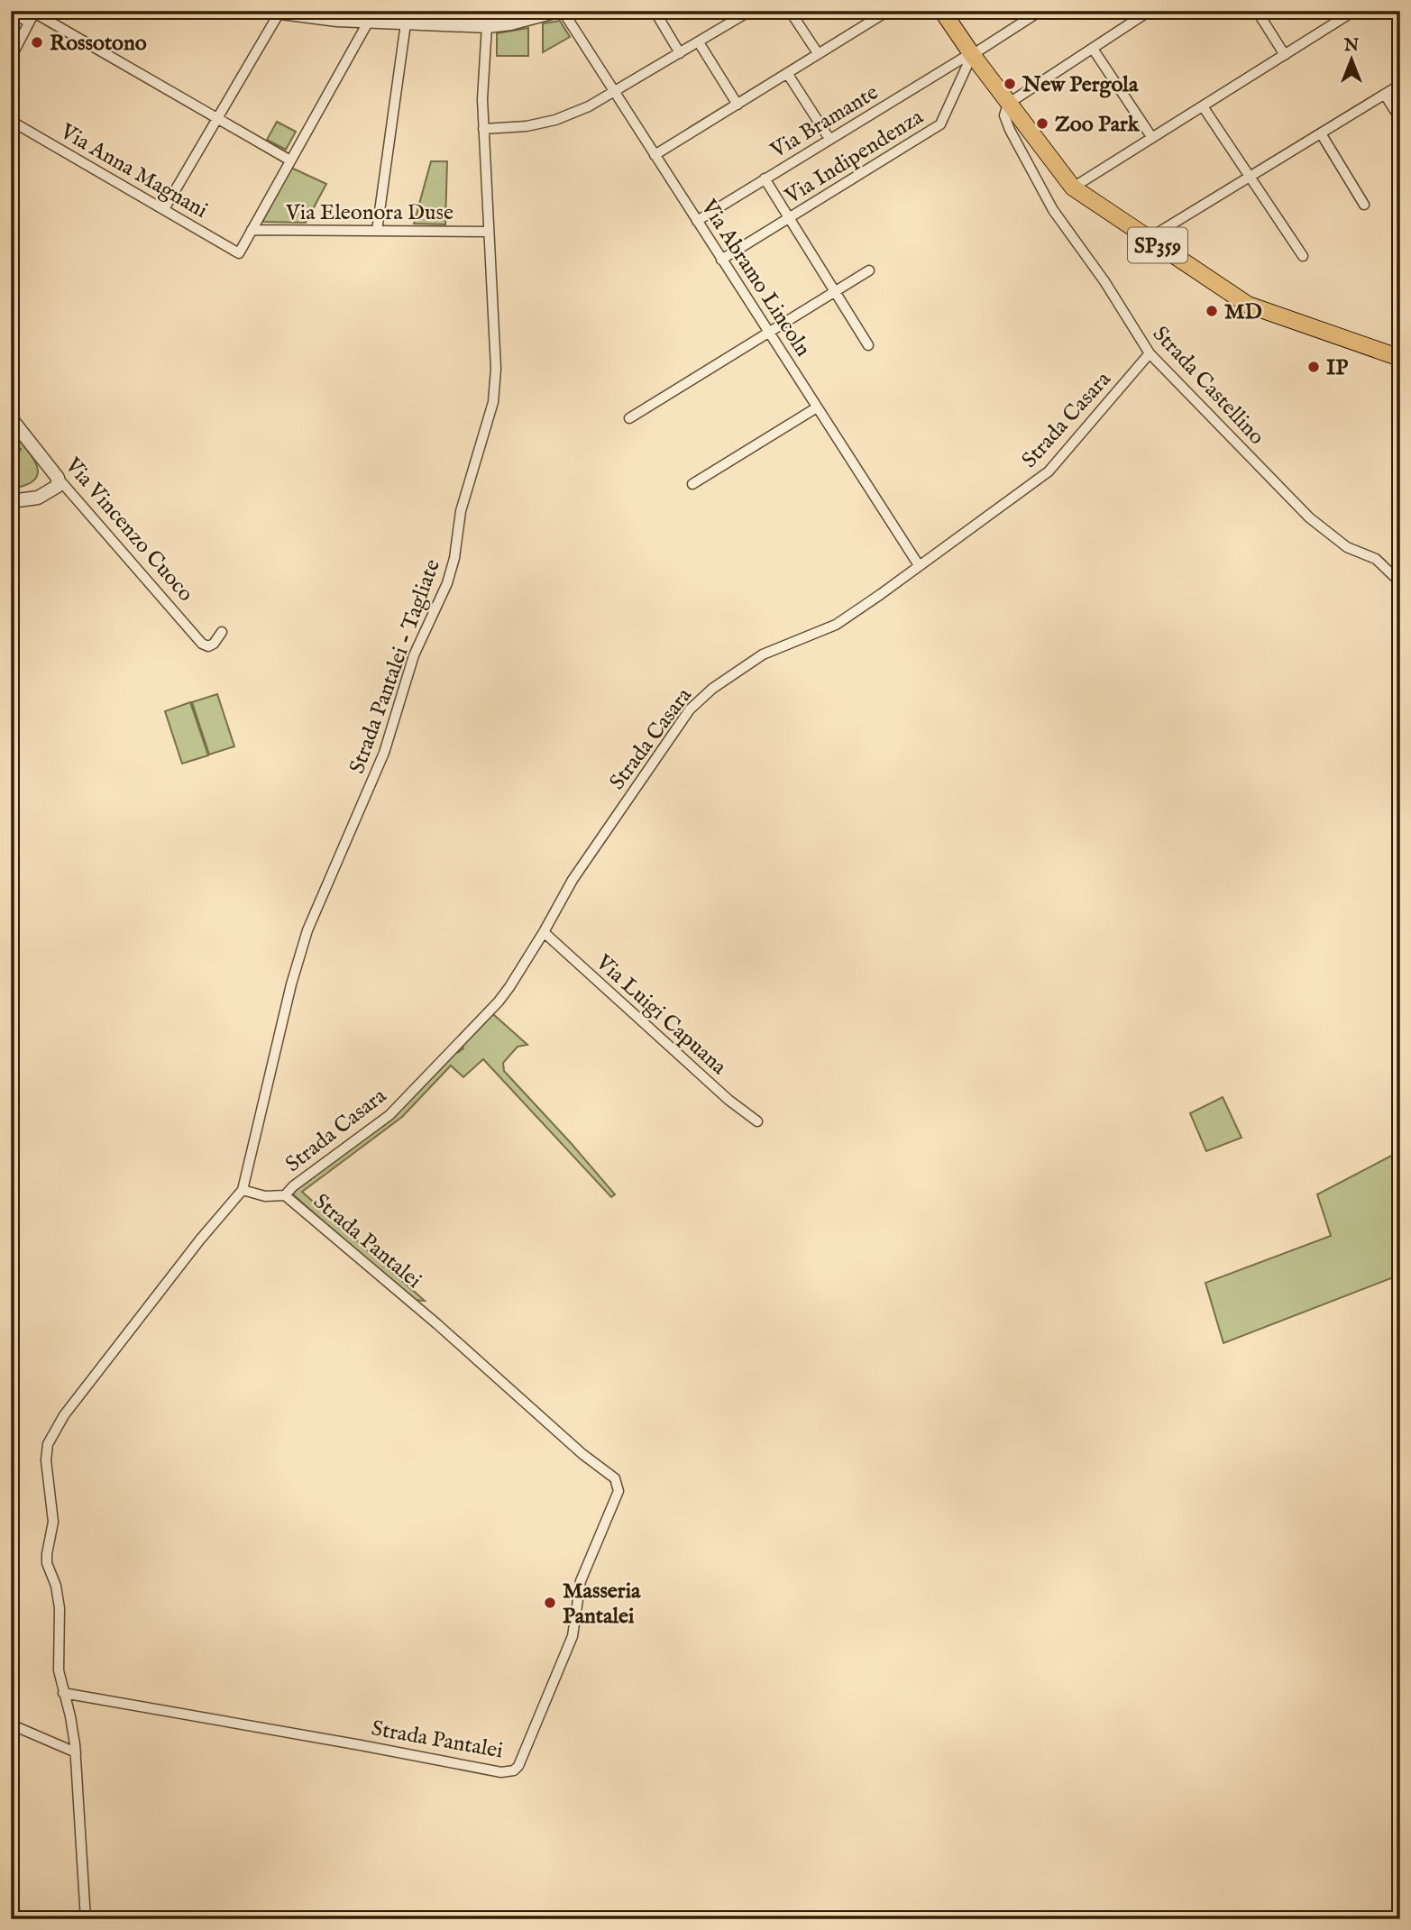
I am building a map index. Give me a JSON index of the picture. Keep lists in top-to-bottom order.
{
  "streets": {
    "main road": ["SP359"],
    "street": [
      "Via Bramante",
      "Via Indipendenza",
      "Via Anna Magnani",
      "Via Eleonora Duse",
      "Via Abramo Lincoln",
      "Strada Castellino",
      "Strada Casara",
      "Via Vincenzo Cuoco",
      "Strada Pantalei - Tagliate",
      "Via Luigi Capuana",
      "Strada Pantalei"
    ]
  },
  "crossings": [
    ["Via Bramante", "Via Indipendenza"],
    ["Via Bramante", "SP359"],
    ["Via Bramante", "Via Abramo Lincoln"],
    ["Via Indipendenza", "SP359"],
    ["Via Indipendenza", "Via Abramo Lincoln"],
    ["Via Anna Magnani", "Via Eleonora Duse"],
    ["Via Eleonora Duse", "Strada Pantalei - Tagliate"],
    ["SP359", "Strada Castellino"],
    ["Via Abramo Lincoln", "Strada Casara"],
    ["Strada Castellino", "Strada Casara"],
    ["Strada Casara", "Strada Pantalei - Tagliate"],
    ["Strada Casara", "Via Luigi Capuana"],
    ["Strada Casara", "Strada Pantalei"]
  ],
  "places": [
    "Rossotono",
    "New Pergola",
    "Zoo Park",
    "MD",
    "IP",
    "Masseria Pantalei"
  ],
  "north": "top"
}
